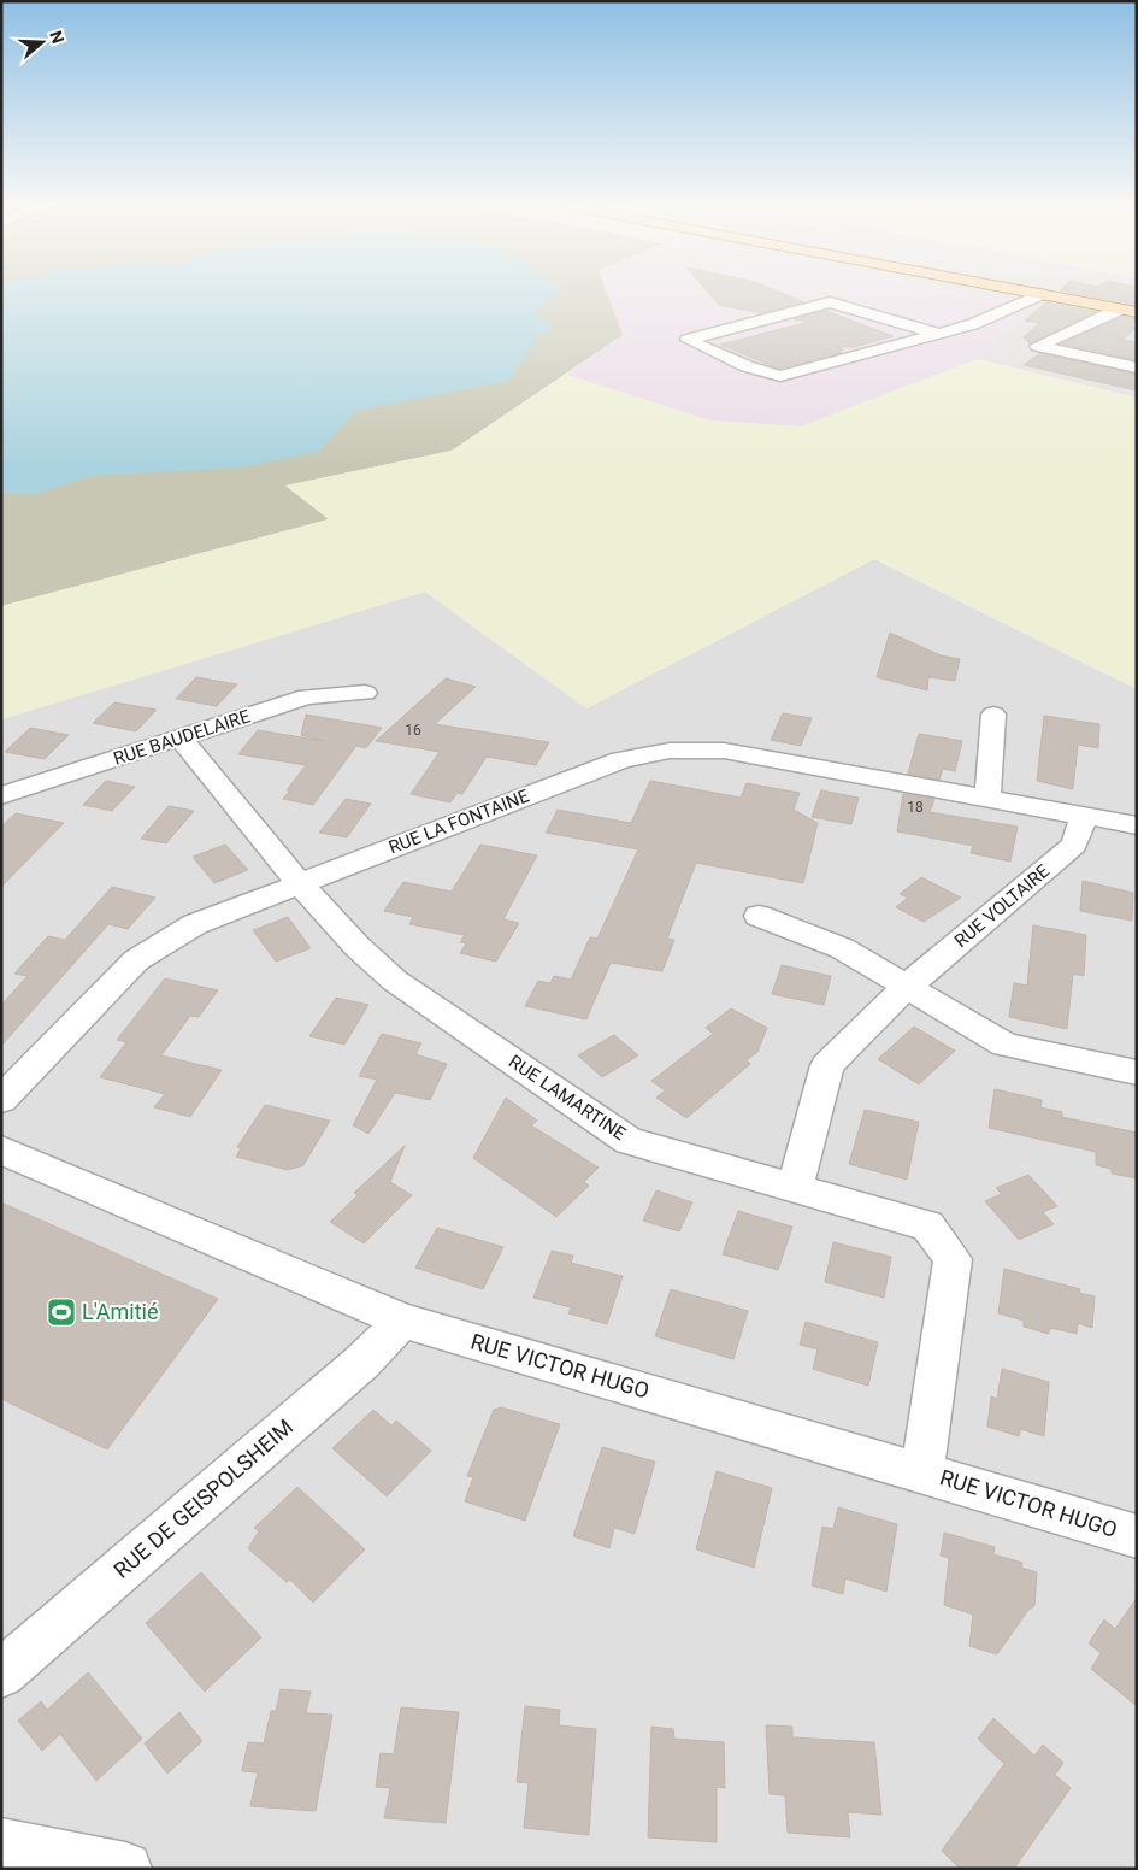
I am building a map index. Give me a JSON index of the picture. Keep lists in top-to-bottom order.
{
  "streets": {
    "street": [
      "RUE BAUDELAIRE",
      "RUE LA FONTAINE",
      "RUE VOLTAIRE",
      "RUE LAMARTINE",
      "RUE VICTOR HUGO",
      "RUE DE GEISPOLSHEIM"
    ]
  },
  "crossings": [
    ["RUE BAUDELAIRE", "RUE LAMARTINE"],
    ["RUE LA FONTAINE", "RUE VOLTAIRE"],
    ["RUE LA FONTAINE", "RUE LAMARTINE"],
    ["RUE VOLTAIRE", "RUE LAMARTINE"],
    ["RUE LAMARTINE", "RUE VICTOR HUGO"],
    ["RUE VICTOR HUGO", "RUE DE GEISPOLSHEIM"]
  ],
  "places": {
    "sports": ["L'Amitié"]
  },
  "house_numbers": ["16", "18"],
  "north": "right"
}
